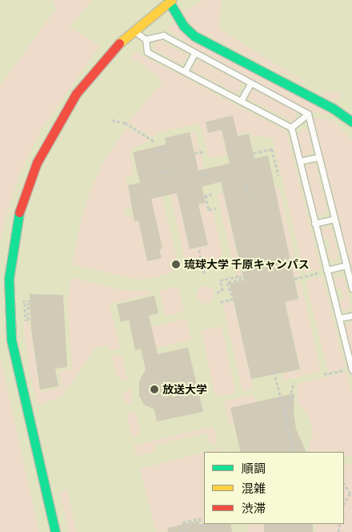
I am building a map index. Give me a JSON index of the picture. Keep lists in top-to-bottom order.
{
  "places": ["琉球大学 千原キャンパス", "放送大学"],
  "legend": ["順調", "混雑", "渋滞"]
}
